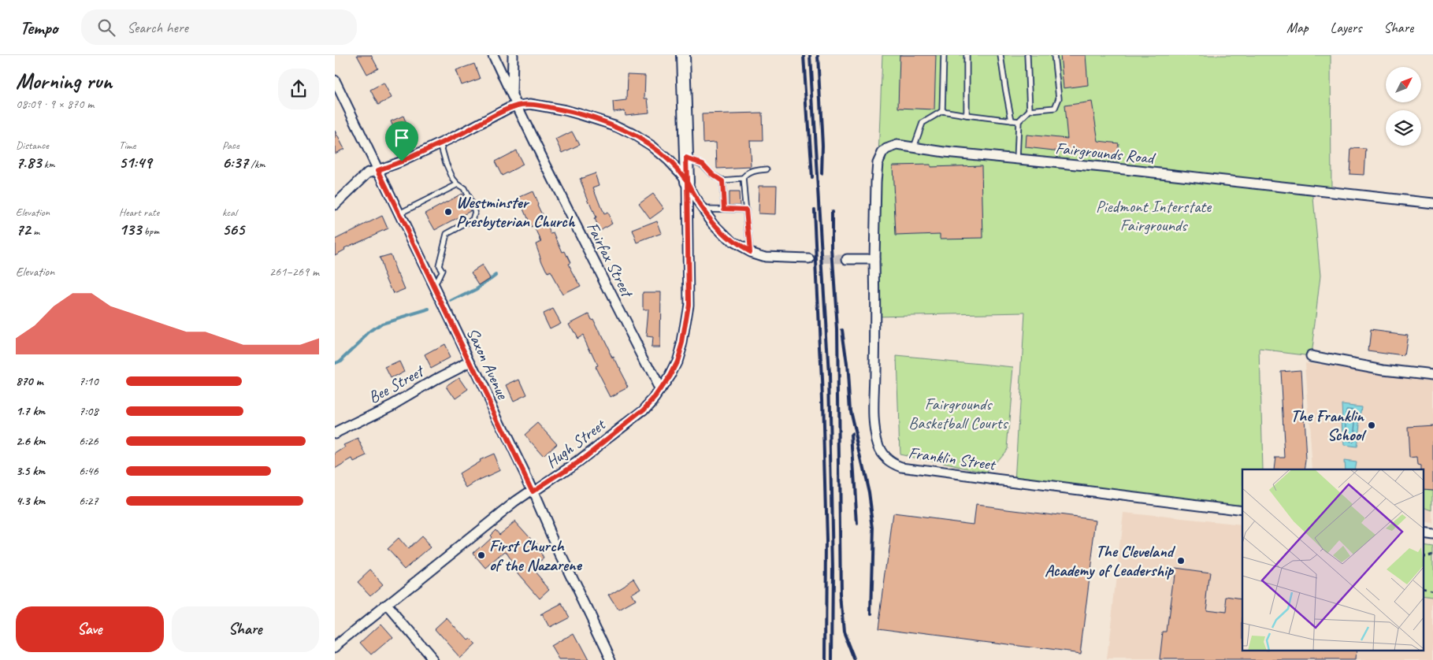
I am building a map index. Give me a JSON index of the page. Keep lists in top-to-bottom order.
{
  "streets": {
    "street": [
      "Fairgrounds Road",
      "Fairfax Street",
      "Saxon Avenue",
      "Bee Street",
      "Hugh Street",
      "Franklin Street"
    ]
  },
  "crossings": [
    ["Fairgrounds Road", "Franklin Street"],
    ["Fairfax Street", "Hugh Street"],
    ["Saxon Avenue", "Bee Street"],
    ["Saxon Avenue", "Hugh Street"]
  ],
  "parks": ["Piedmont Interstate Fairgrounds", "Fairgrounds Basketball Courts"],
  "places": [
    "Westminster Presbyterian Church",
    "The Franklin School",
    "First Church of the Nazarene",
    "The Cleveland Academy of Leadership"
  ],
  "north": "top right",
  "page": {
    "header": "Tempo",
    "search": "Search here",
    "nav": ["Map", "Layers", "Share"],
    "heading": ["Morning run", "08:09 · 9 × 870 m"],
    "stats": [
      ["Distance", "7.83 km"],
      ["Time", "51:49"],
      ["Pace", "6:37 /km"],
      ["Elevation", "72 m"],
      ["Heart rate", "133 bpm"],
      ["kcal", "565"]
    ],
    "chart": ["Elevation", "261–269 m"],
    "list": [
      {
        "name": "870 m",
        "note": "7:10"
      },
      {
        "name": "1.7 km",
        "note": "7:08"
      },
      {
        "name": "2.6 km",
        "note": "6:26"
      },
      {
        "name": "3.5 km",
        "note": "6:46"
      },
      {
        "name": "4.3 km",
        "note": "6:27"
      }
    ],
    "buttons": ["Save", "Share"]
  }
}
